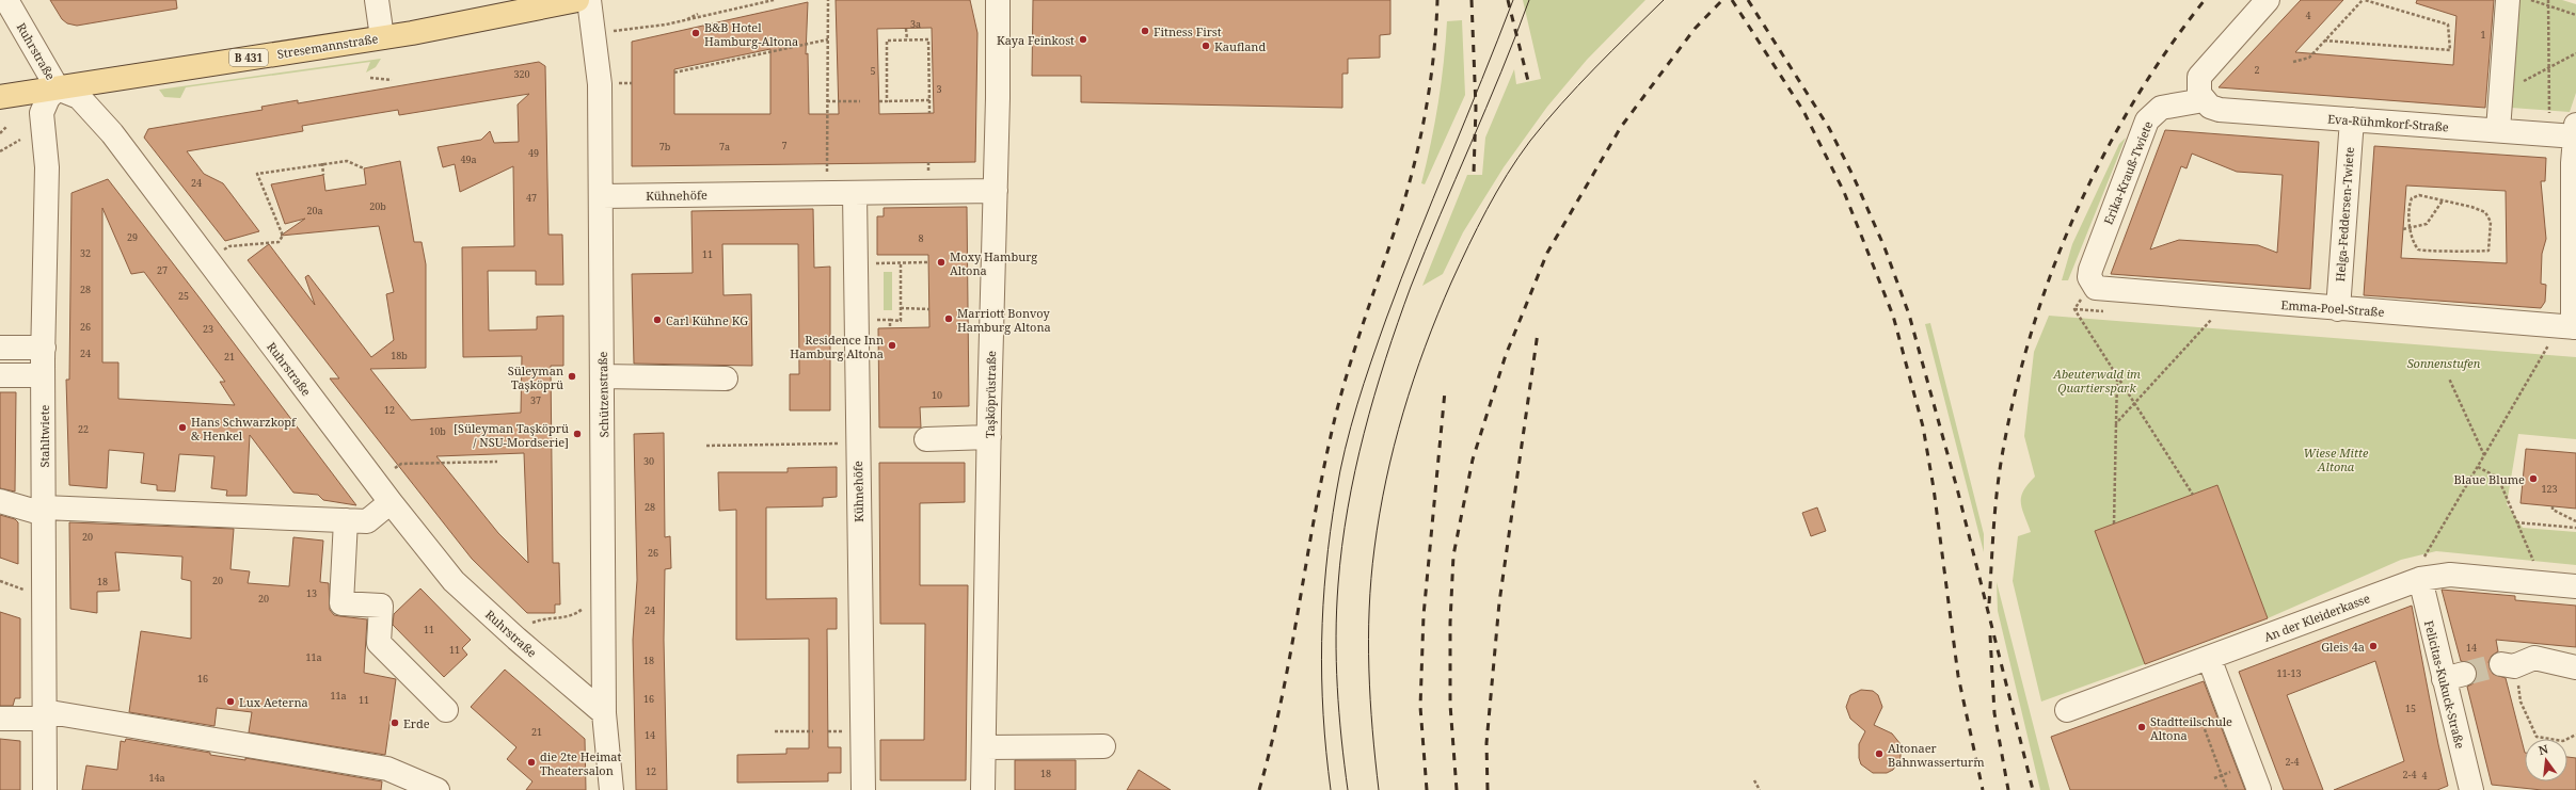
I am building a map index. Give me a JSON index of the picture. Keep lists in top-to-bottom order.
{
  "streets": {
    "main road": ["Stresemannstraße", "B 431"],
    "street": [
      "Ruhrstraße",
      "Eva-Rühmkorf-Straße",
      "Erika-Krauß-Twiete",
      "Kühnehöfe",
      "Helga-Feddersen-Twiete",
      "Emma-Poel-Straße",
      "Schützenstraße",
      "Taşköprüstraße",
      "Stahltwiete",
      "An der Kleiderkasse",
      "Felicitas-Kukuck-Straße"
    ]
  },
  "crossings": [
    ["Stresemannstraße", "Ruhrstraße"],
    ["Stresemannstraße", "Stahltwiete"],
    ["Ruhrstraße", "Schützenstraße"],
    ["Ruhrstraße", "Stahltwiete"],
    ["Eva-Rühmkorf-Straße", "Erika-Krauß-Twiete"],
    ["Eva-Rühmkorf-Straße", "Helga-Feddersen-Twiete"],
    ["Erika-Krauß-Twiete", "Emma-Poel-Straße"],
    ["Kühnehöfe", "Schützenstraße"],
    ["Kühnehöfe", "Taşköprüstraße"],
    ["Helga-Feddersen-Twiete", "Emma-Poel-Straße"],
    ["An der Kleiderkasse", "Felicitas-Kukuck-Straße"]
  ],
  "parks": ["Sonnenstufen", "Abeuterwald im Quartierspark", "Wiese Mitte Altona"],
  "places": [
    "Fitness First",
    "B&B Hotel Hamburg-Altona",
    "Kaya Feinkost",
    "Kaufland",
    "Moxy Hamburg Altona",
    "Marriott Bonvoy Hamburg Altona",
    "Carl Kühne KG",
    "Residence Inn Hamburg Altona",
    "Süleyman Taşköprü",
    "Hans Schwarzkopf & Henkel",
    "[Süleyman Taşköprü / NSU-Mordserie]",
    "Blaue Blume",
    "Gleis 4a",
    "Lux Aeterna",
    "Erde",
    "Stadtteilschule Altona",
    "Altonaer Bahnwasserturm",
    "die 2te Heimat Theatersalon"
  ],
  "house_numbers": [
    "4",
    "3a",
    "1",
    "2",
    "5",
    "320",
    "3",
    "7",
    "7b",
    "7a",
    "49",
    "49a",
    "24",
    "47",
    "20b",
    "20a",
    "29",
    "8",
    "32",
    "11",
    "27",
    "28",
    "25",
    "26",
    "23",
    "24",
    "18b",
    "21",
    "10",
    "37",
    "12",
    "22",
    "10b",
    "30",
    "123",
    "28",
    "20",
    "26",
    "20",
    "18",
    "13",
    "20",
    "24",
    "11",
    "14",
    "11",
    "11a",
    "18",
    "11-13",
    "16",
    "11a",
    "16",
    "11",
    "15",
    "21",
    "14",
    "2-4",
    "12",
    "18",
    "2-4",
    "4",
    "14a"
  ],
  "north": "top"
}
